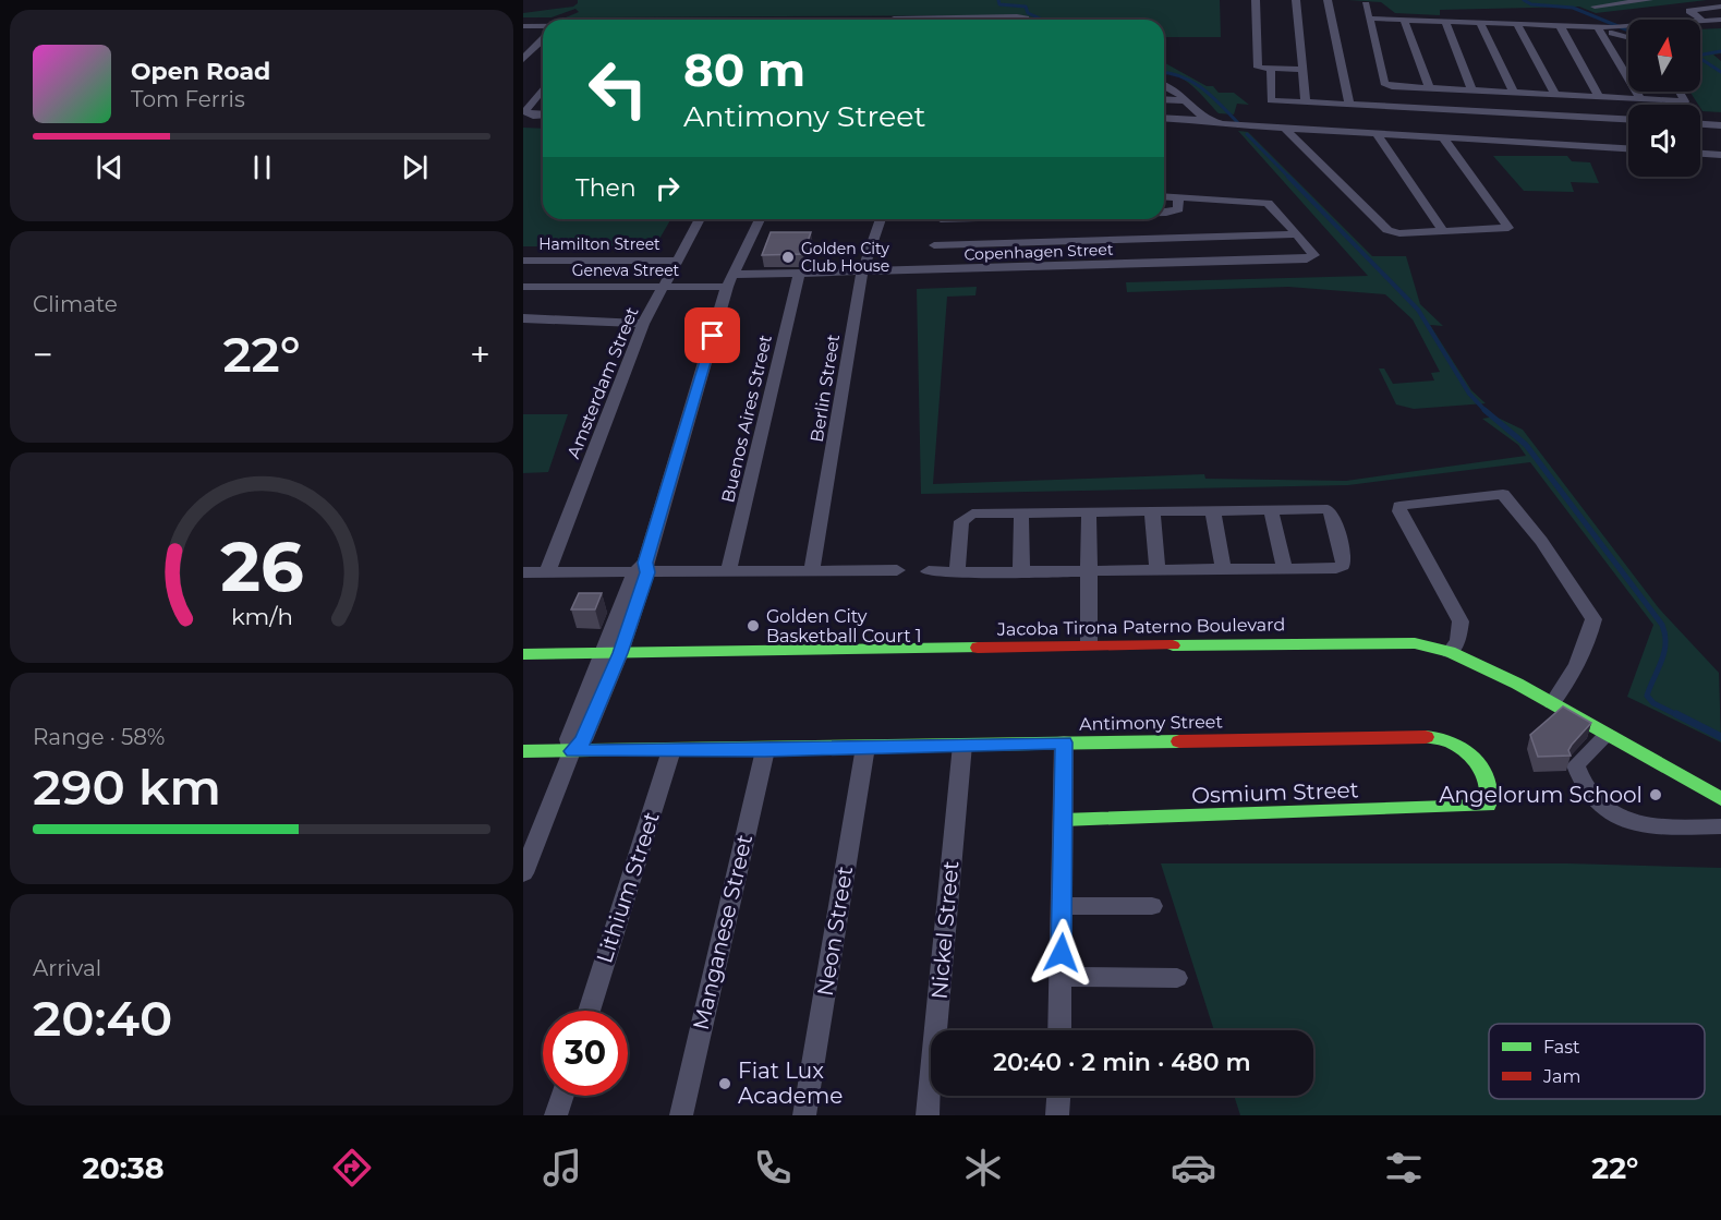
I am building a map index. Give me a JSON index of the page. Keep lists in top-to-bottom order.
{
  "streets": {
    "street": [
      "Hamilton Street",
      "Copenhagen Street",
      "Geneva Street",
      "Amsterdam Street",
      "Berlin Street",
      "Buenos Aires Street",
      "Jacoba Tirona Paterno Boulevard",
      "Antimony Street",
      "Osmium Street",
      "Lithium Street",
      "Nickel Street",
      "Neon Street",
      "Manganese Street"
    ]
  },
  "crossings": [
    ["Hamilton Street", "Amsterdam Street"],
    ["Copenhagen Street", "Geneva Street"],
    ["Copenhagen Street", "Berlin Street"],
    ["Copenhagen Street", "Buenos Aires Street"],
    ["Geneva Street", "Amsterdam Street"],
    ["Antimony Street", "Osmium Street"],
    ["Antimony Street", "Lithium Street"],
    ["Antimony Street", "Nickel Street"],
    ["Antimony Street", "Neon Street"],
    ["Antimony Street", "Manganese Street"]
  ],
  "places": [
    "Golden City Club House",
    "Golden City Basketball Court 1",
    "Angelorum School",
    "Fiat Lux Academe"
  ],
  "legend": ["Fast", "Jam"],
  "north": "top",
  "page": {
    "turn": ["80 m", "Antimony Street"],
    "song": ["Open Road", "Tom Ferris"],
    "then": "Then",
    "tile": [
      "Climate",
      ["Range · 58%", "290 km"],
      ["Arrival", "20:40"]
    ],
    "heat": ["−", "22°", "+"],
    "limit": "30",
    "trip": "20:40 · 2 min · 480 m",
    "tabs": ["20:38", "22°"],
    "gauge": ["26", "km/h"]
  }
}
